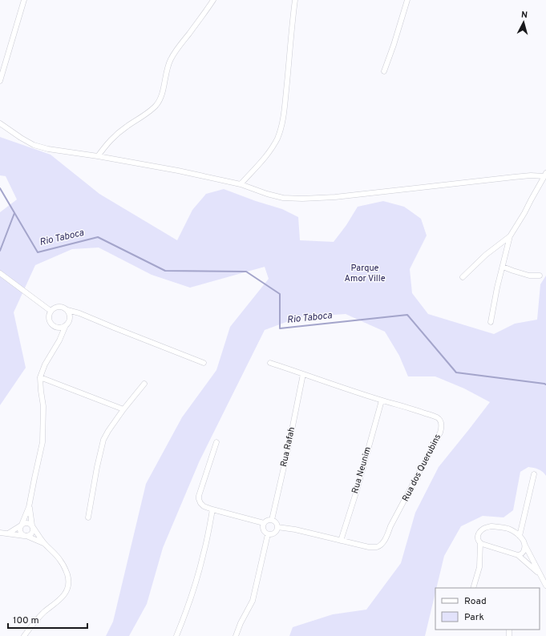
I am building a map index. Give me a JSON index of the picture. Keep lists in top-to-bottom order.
{
  "streets": {
    "street": ["Rua Rafah", "Rua dos Querubins", "Rua Neunim"]
  },
  "crossings": [
    ["Rua Rafah", "Rua dos Querubins"],
    ["Rua dos Querubins", "Rua Neunim"]
  ],
  "water": ["Rio Taboca"],
  "parks": ["Parque Amor Ville"],
  "legend": ["Road", "Park"],
  "scale_bar": "100 m",
  "north": "top"
}
